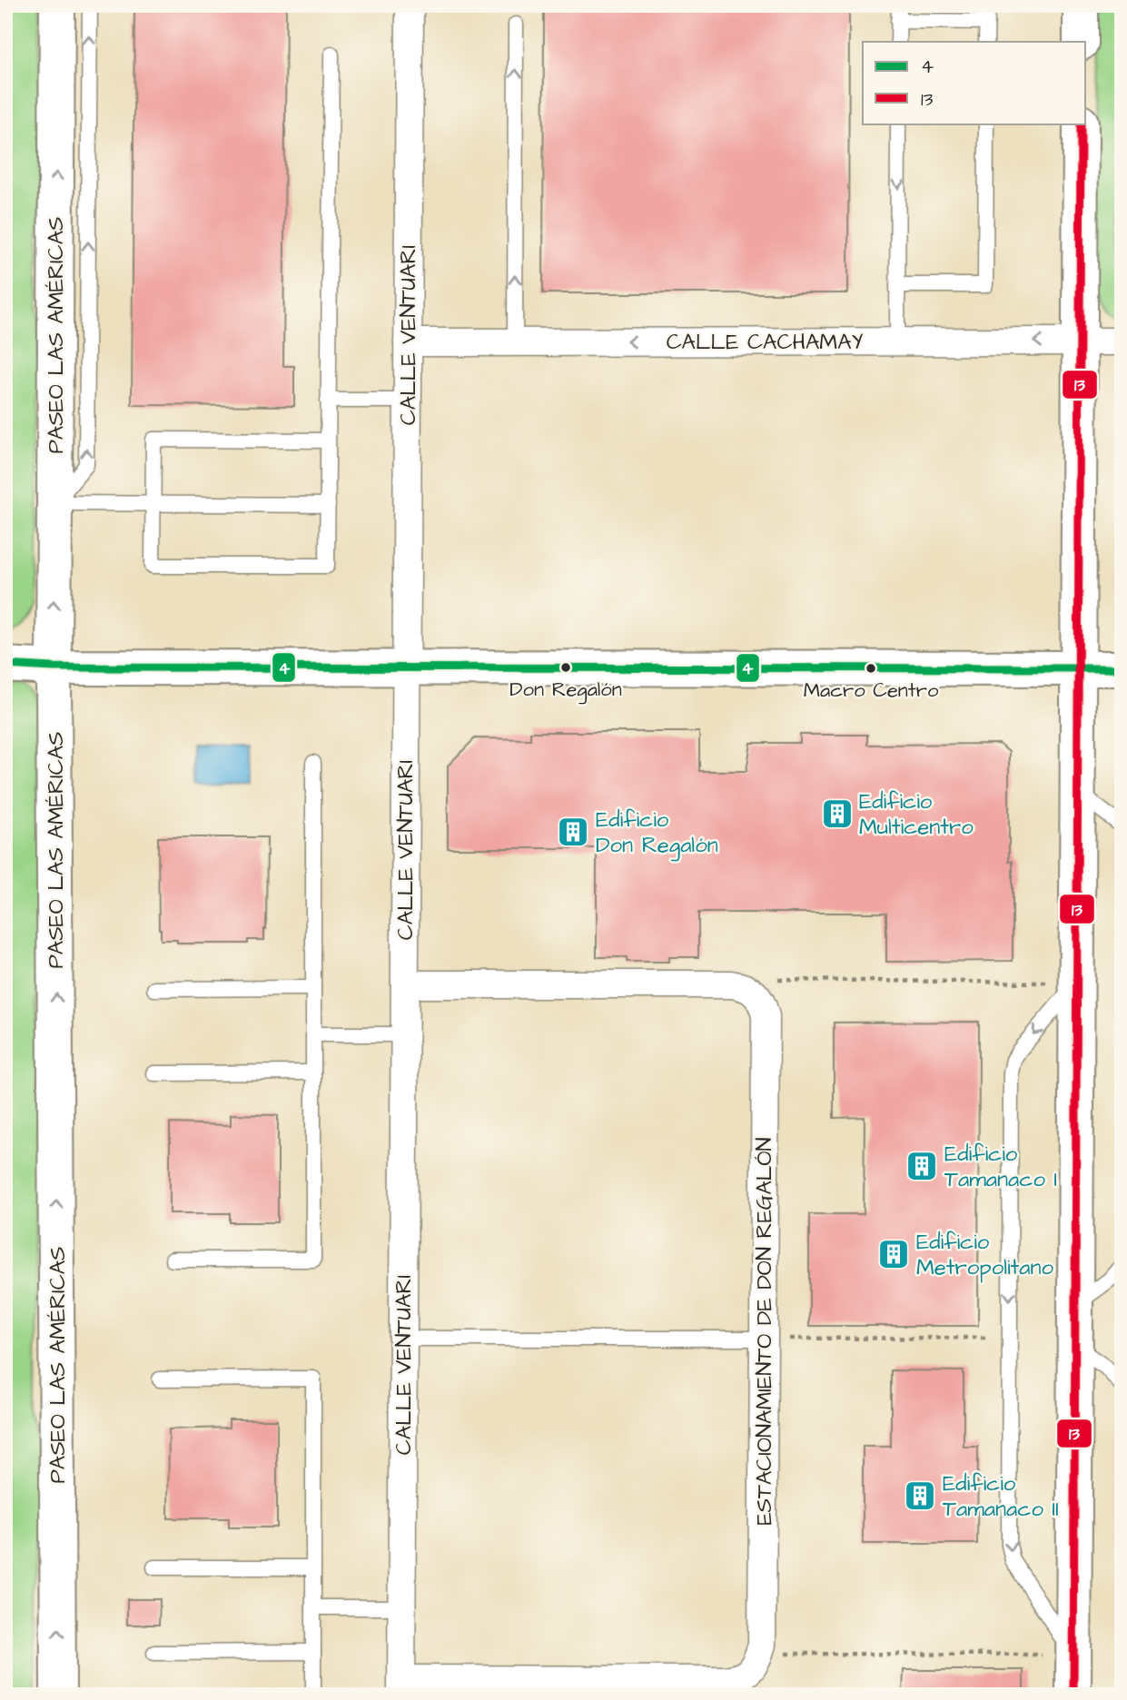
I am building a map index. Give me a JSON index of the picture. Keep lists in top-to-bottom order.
{
  "streets": {
    "main road": ["PASEO LAS AMÉRICAS"],
    "street": ["CALLE VENTUARI", "CALLE CACHAMAY", "ESTACIONAMIENTO DE DON REGALÓN"]
  },
  "crossings": [
    ["CALLE VENTUARI", "CALLE CACHAMAY"]
  ],
  "one_way": ["PASEO LAS AMÉRICAS", "CALLE CACHAMAY"],
  "places": {
    "other": ["Don Regalón", "Macro Centro"],
    "building": [
      "Edificio Multicentro",
      "Edificio Don Regalón",
      "Edificio Tamanaco I",
      "Edificio Metropolitano",
      "Edificio Tamanaco II"
    ]
  },
  "lines": ["transit line 13", "transit line 4"],
  "legend": ["4", "13"]
}
